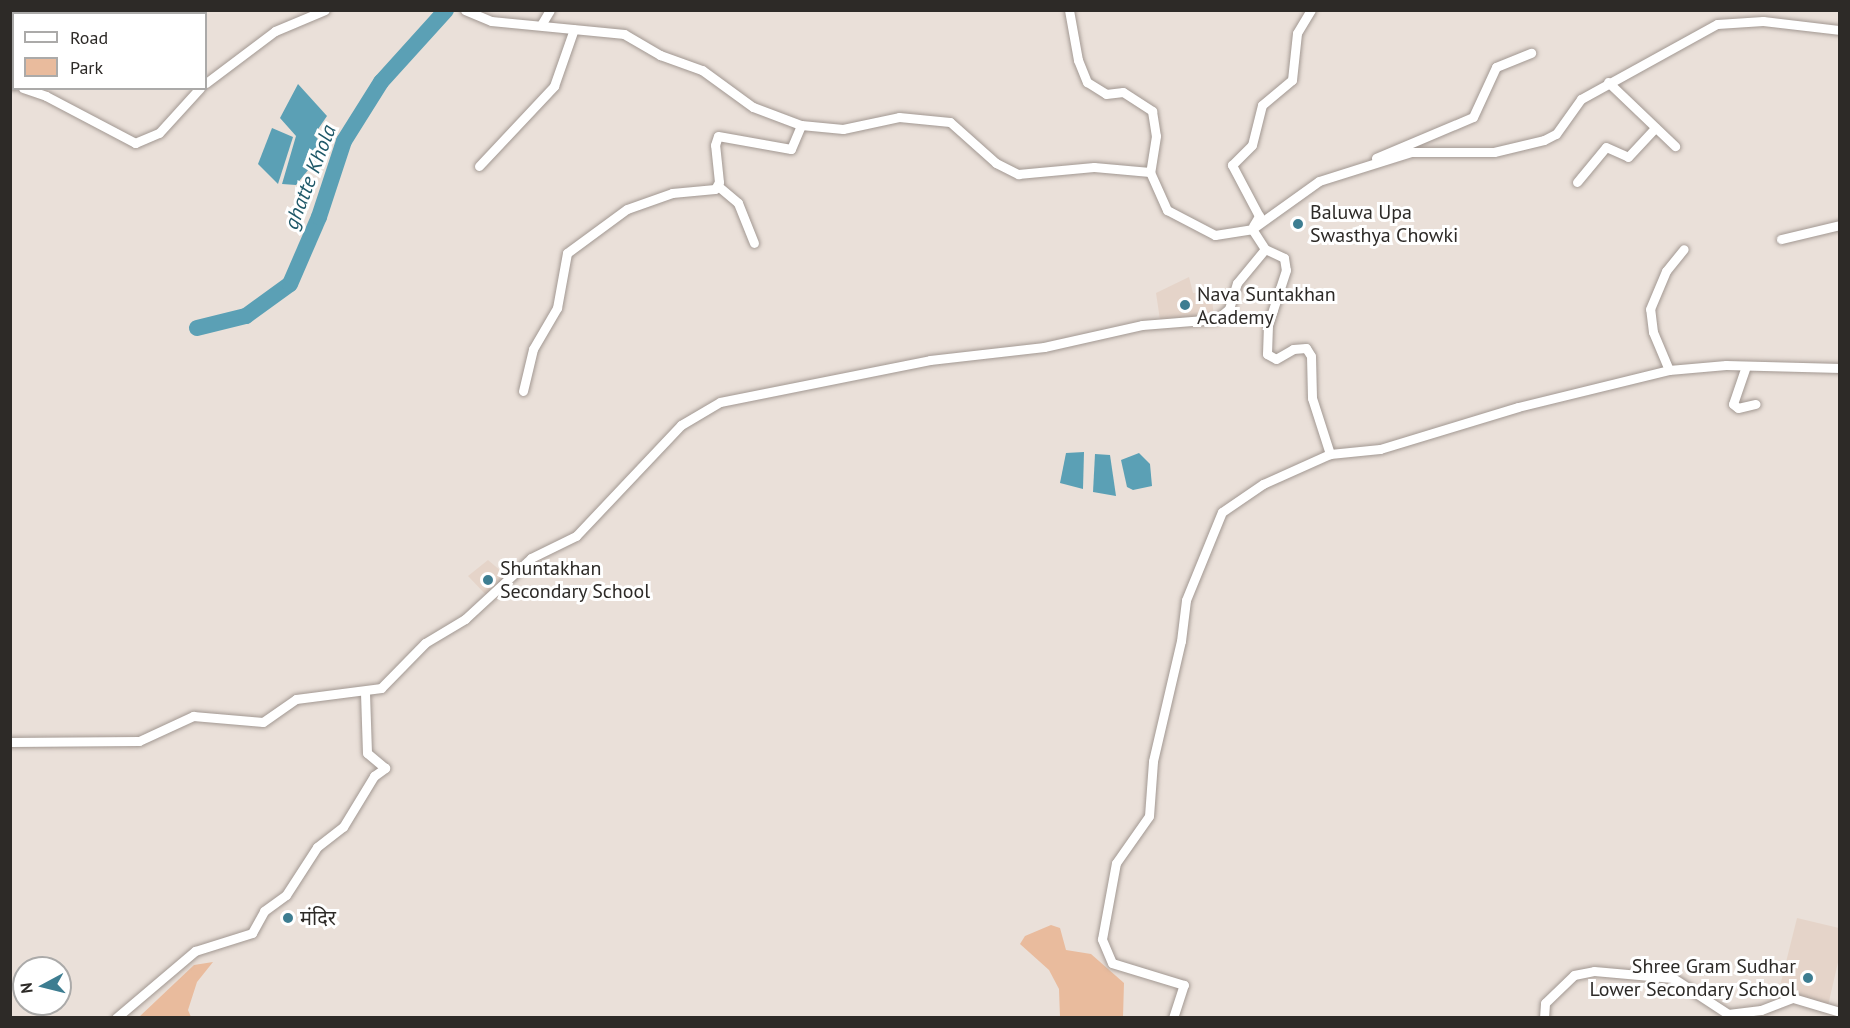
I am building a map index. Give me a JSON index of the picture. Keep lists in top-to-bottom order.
{
  "water": ["ghatte Khola"],
  "places": [
    "Baluwa Upa Swasthya Chowki",
    "Nava Suntakhan Academy",
    "Shuntakhan Secondary School",
    "मंदिर",
    "Shree Gram Sudhar Lower Secondary School"
  ],
  "legend": ["Road", "Park"],
  "north": "left"
}
